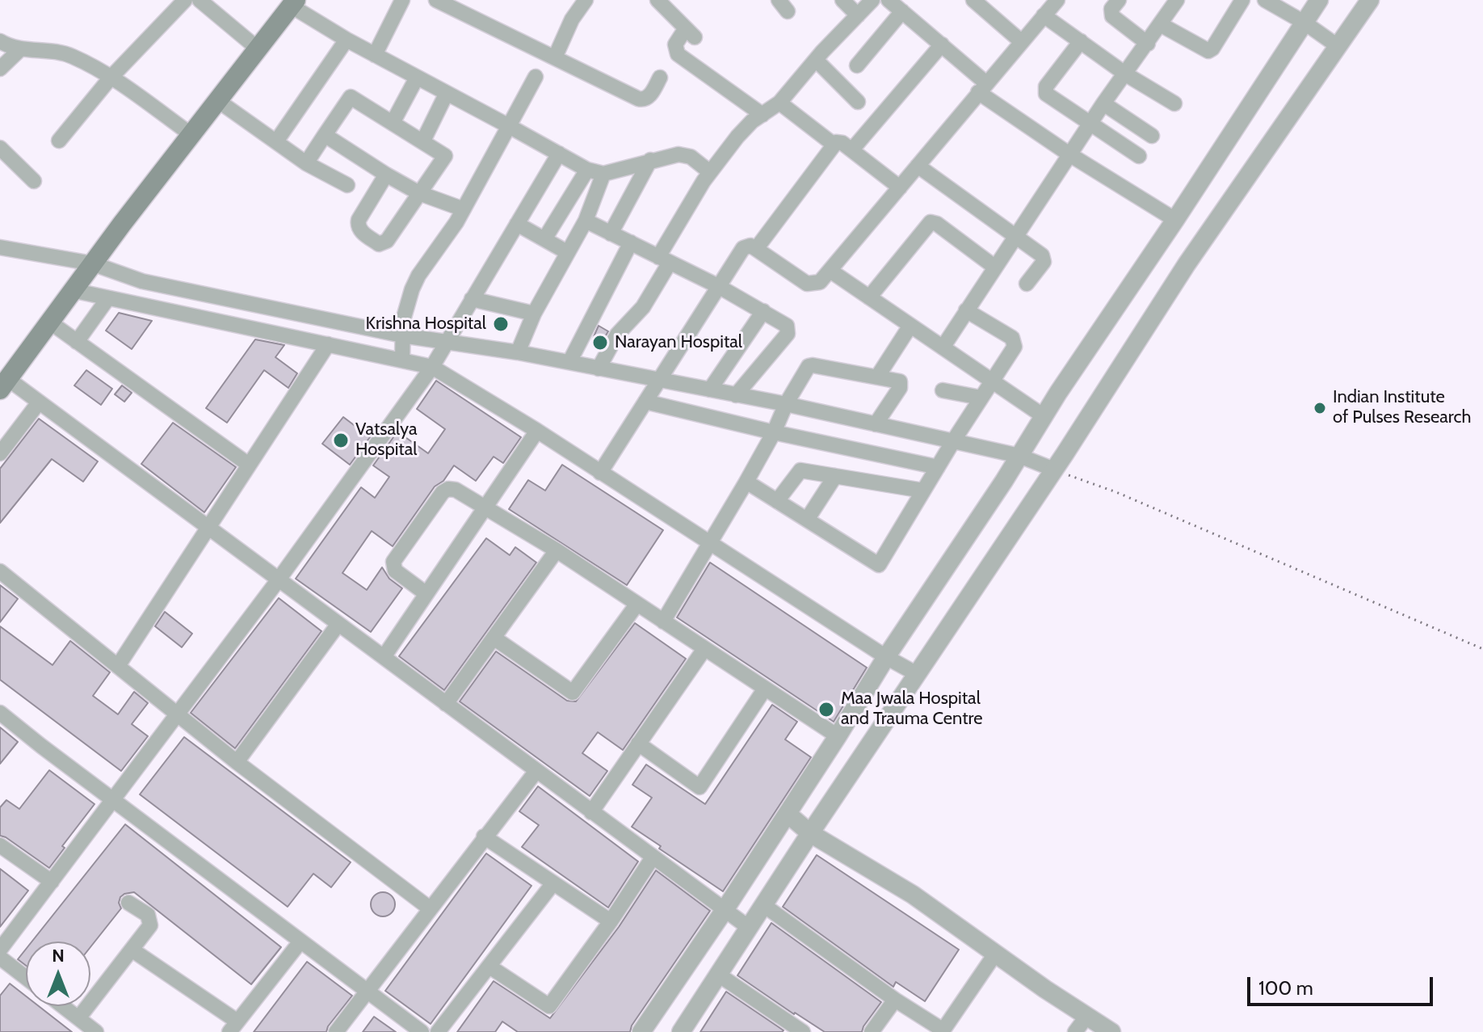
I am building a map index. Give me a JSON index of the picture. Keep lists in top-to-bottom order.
{
  "places": [
    "Krishna Hospital",
    "Narayan Hospital",
    "Indian Institute of Pulses Research",
    "Vatsalya Hospital",
    "Maa Jwala Hospital and Trauma Centre"
  ],
  "scale_bar": "100 m",
  "north": "top"
}
